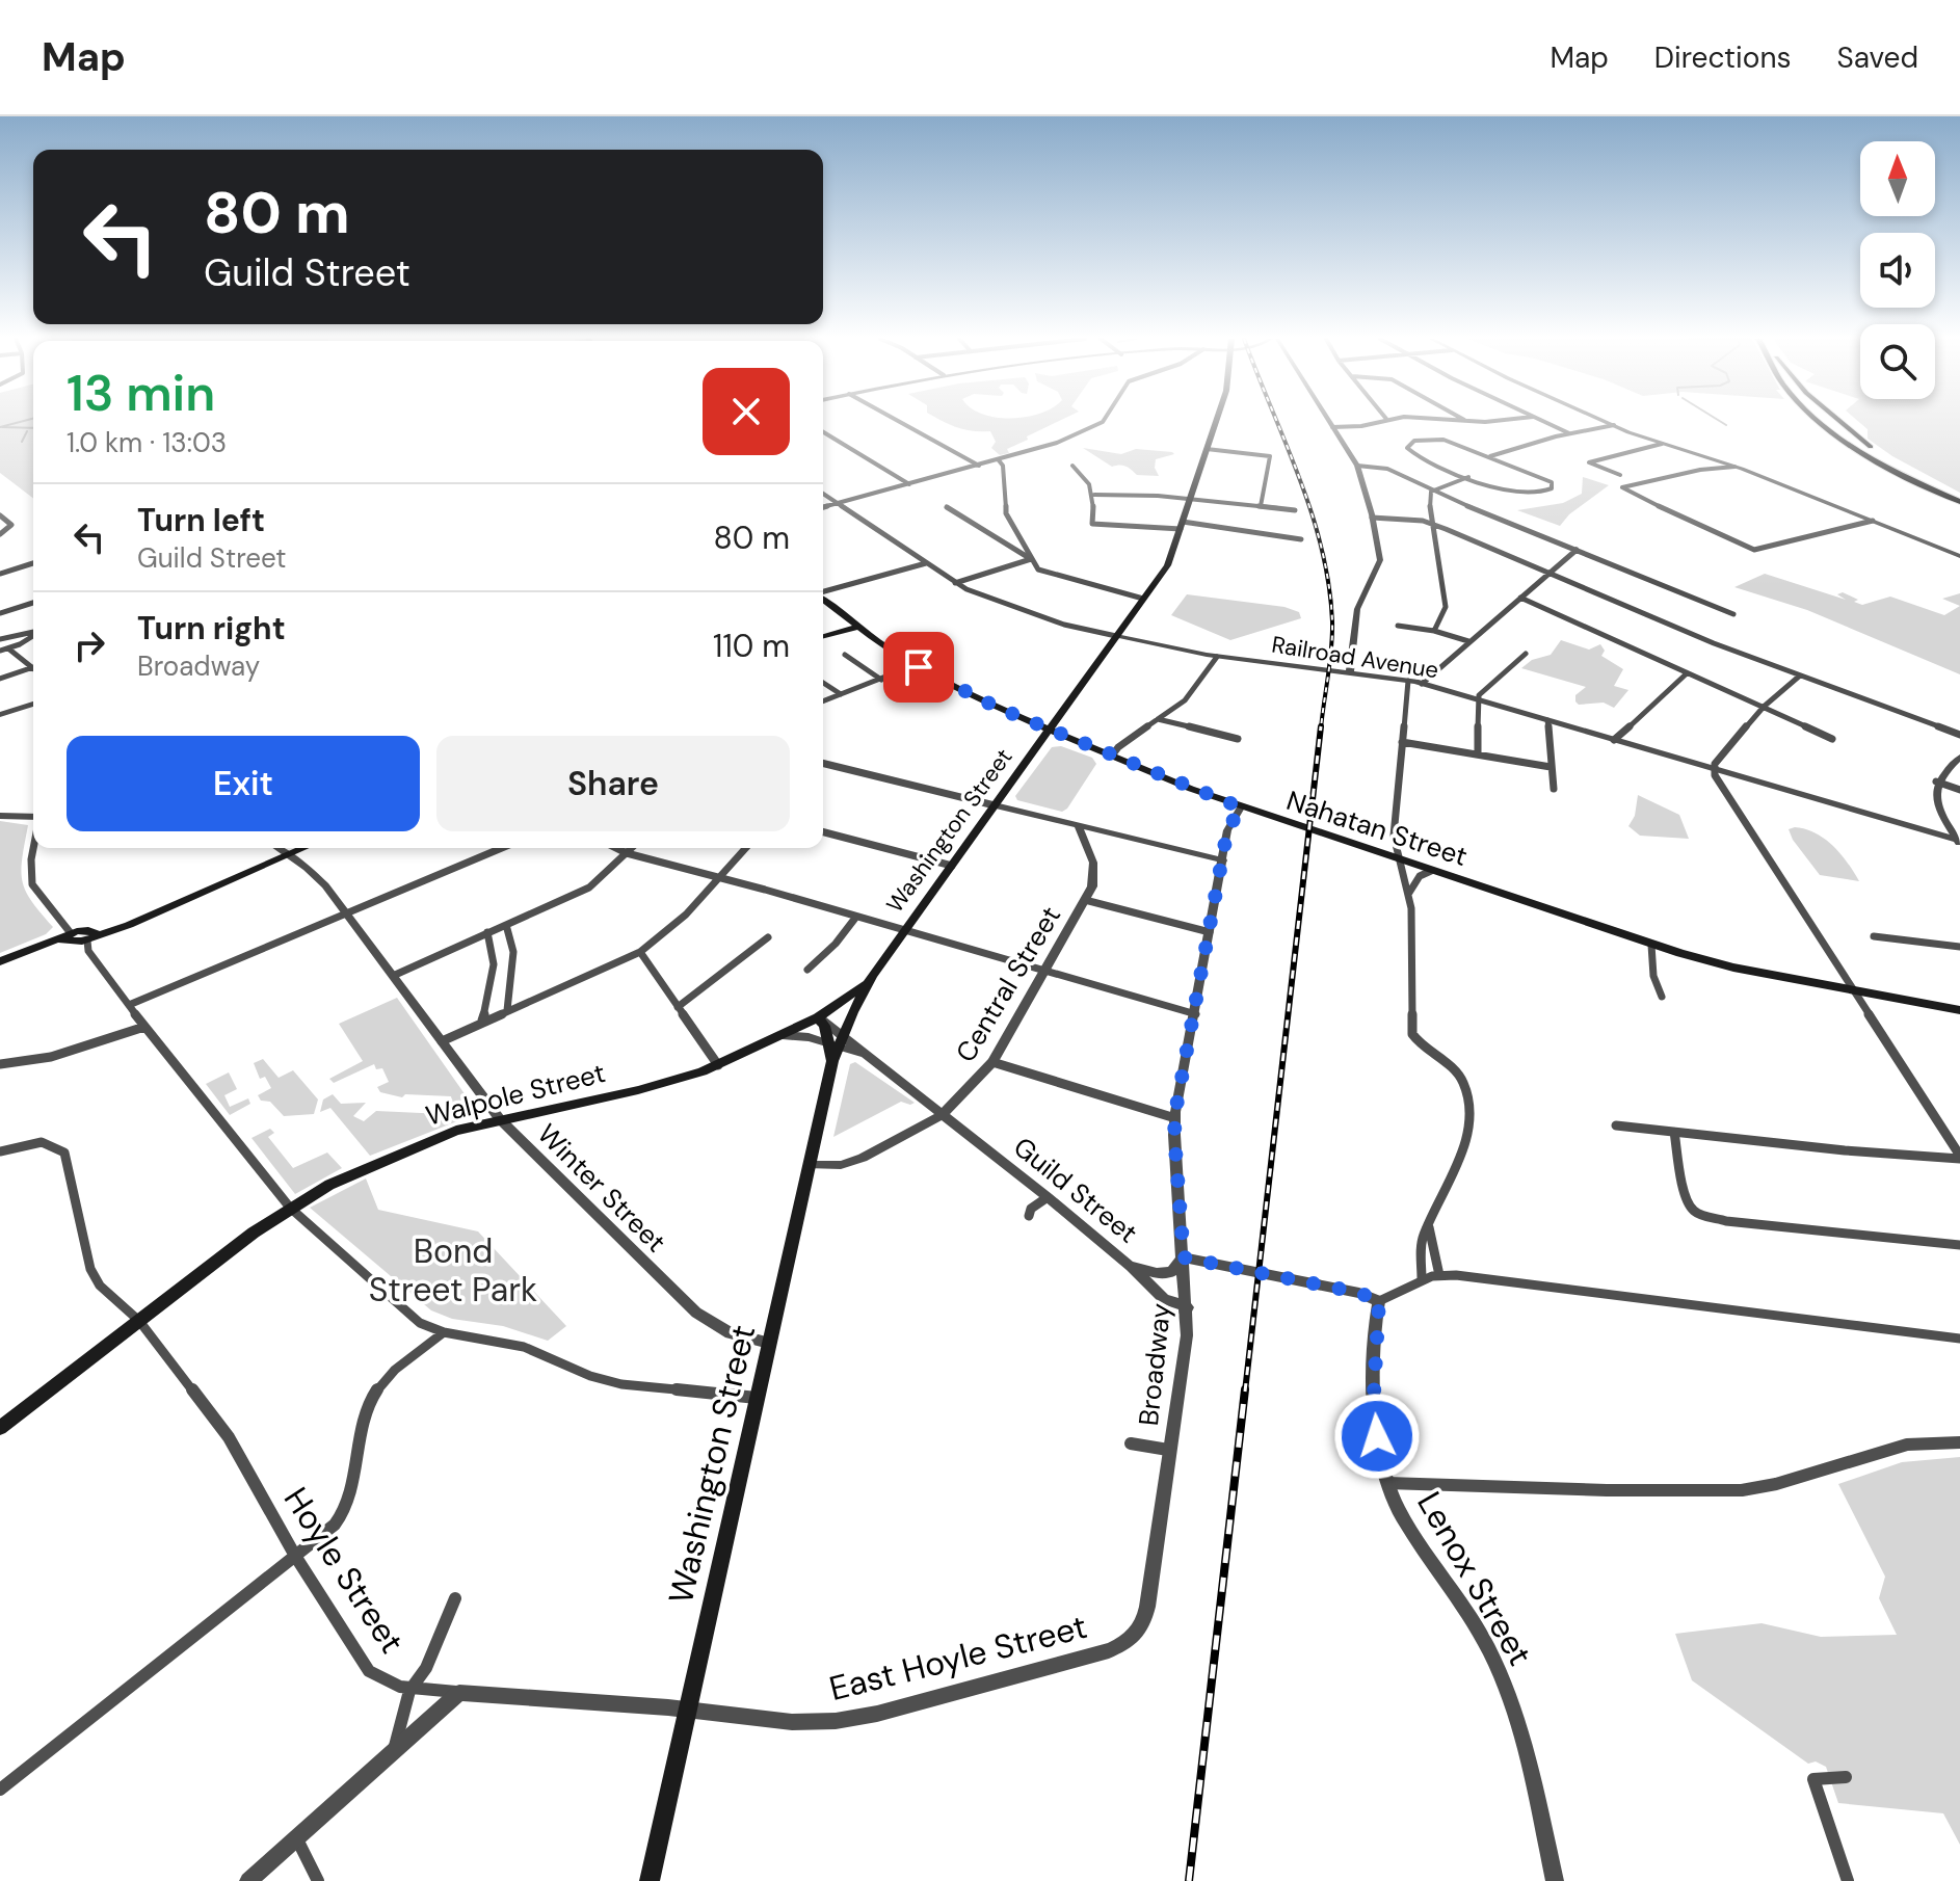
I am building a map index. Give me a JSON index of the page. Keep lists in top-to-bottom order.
{
  "streets": {
    "main road": ["Nahatan Street", "Washington Street", "Walpole Street"],
    "street": [
      "Railroad Avenue",
      "Central Street",
      "Winter Street",
      "Guild Street",
      "Broadway",
      "Hoyle Street",
      "Lenox Street",
      "East Hoyle Street"
    ]
  },
  "crossings": [
    ["Railroad Avenue", "Washington Street"],
    ["Nahatan Street", "Washington Street"],
    ["Nahatan Street", "Broadway"],
    ["Washington Street", "Central Street"],
    ["Washington Street", "Walpole Street"],
    ["Washington Street", "Winter Street"],
    ["Washington Street", "Guild Street"],
    ["Washington Street", "Hoyle Street"],
    ["Washington Street", "East Hoyle Street"],
    ["Central Street", "Guild Street"],
    ["Walpole Street", "Winter Street"],
    ["Walpole Street", "Guild Street"],
    ["Walpole Street", "Hoyle Street"],
    ["Guild Street", "Broadway"],
    ["Broadway", "East Hoyle Street"],
    ["Hoyle Street", "East Hoyle Street"]
  ],
  "parks": ["Bond Street Park"],
  "north": "top",
  "page": {
    "header": "Map",
    "nav": ["Map", "Directions", "Saved"],
    "turn": ["80 m", "Guild Street"],
    "heading": ["13 min", "1.0 km · 13:03"],
    "list": [
      {
        "name": "Turn left",
        "note": "Guild Street",
        "value": "80 m"
      },
      {
        "name": "Turn right",
        "note": "Broadway",
        "value": "110 m"
      }
    ],
    "buttons": ["Exit", "Share"]
  }
}
